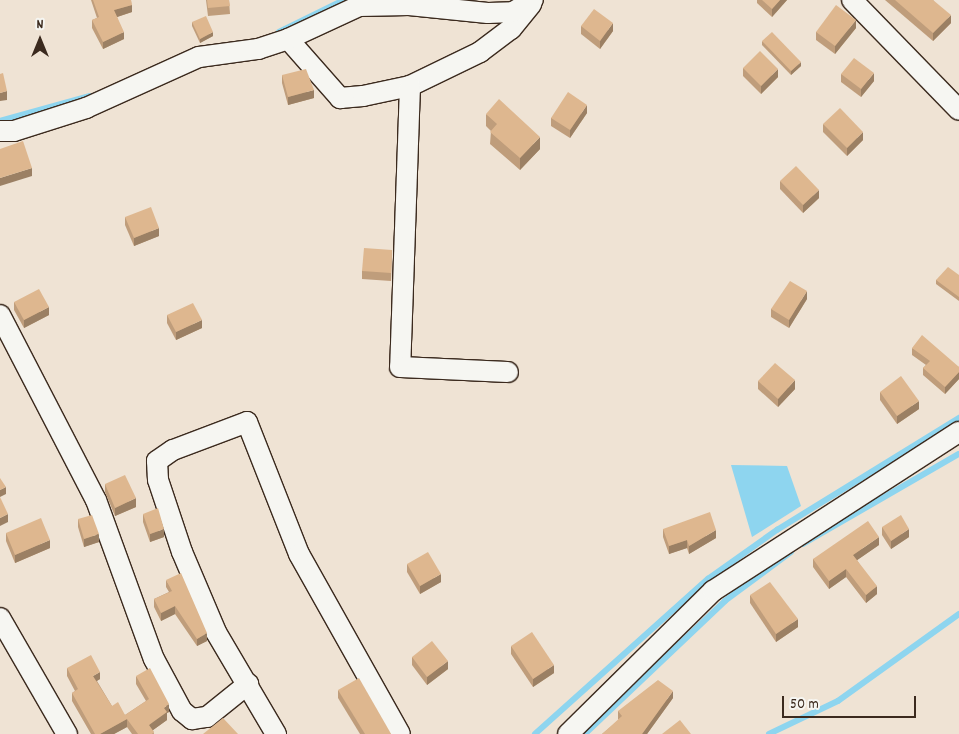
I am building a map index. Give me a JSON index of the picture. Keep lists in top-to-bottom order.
{
  "scale_bar": "50 m",
  "north": "top"
}
